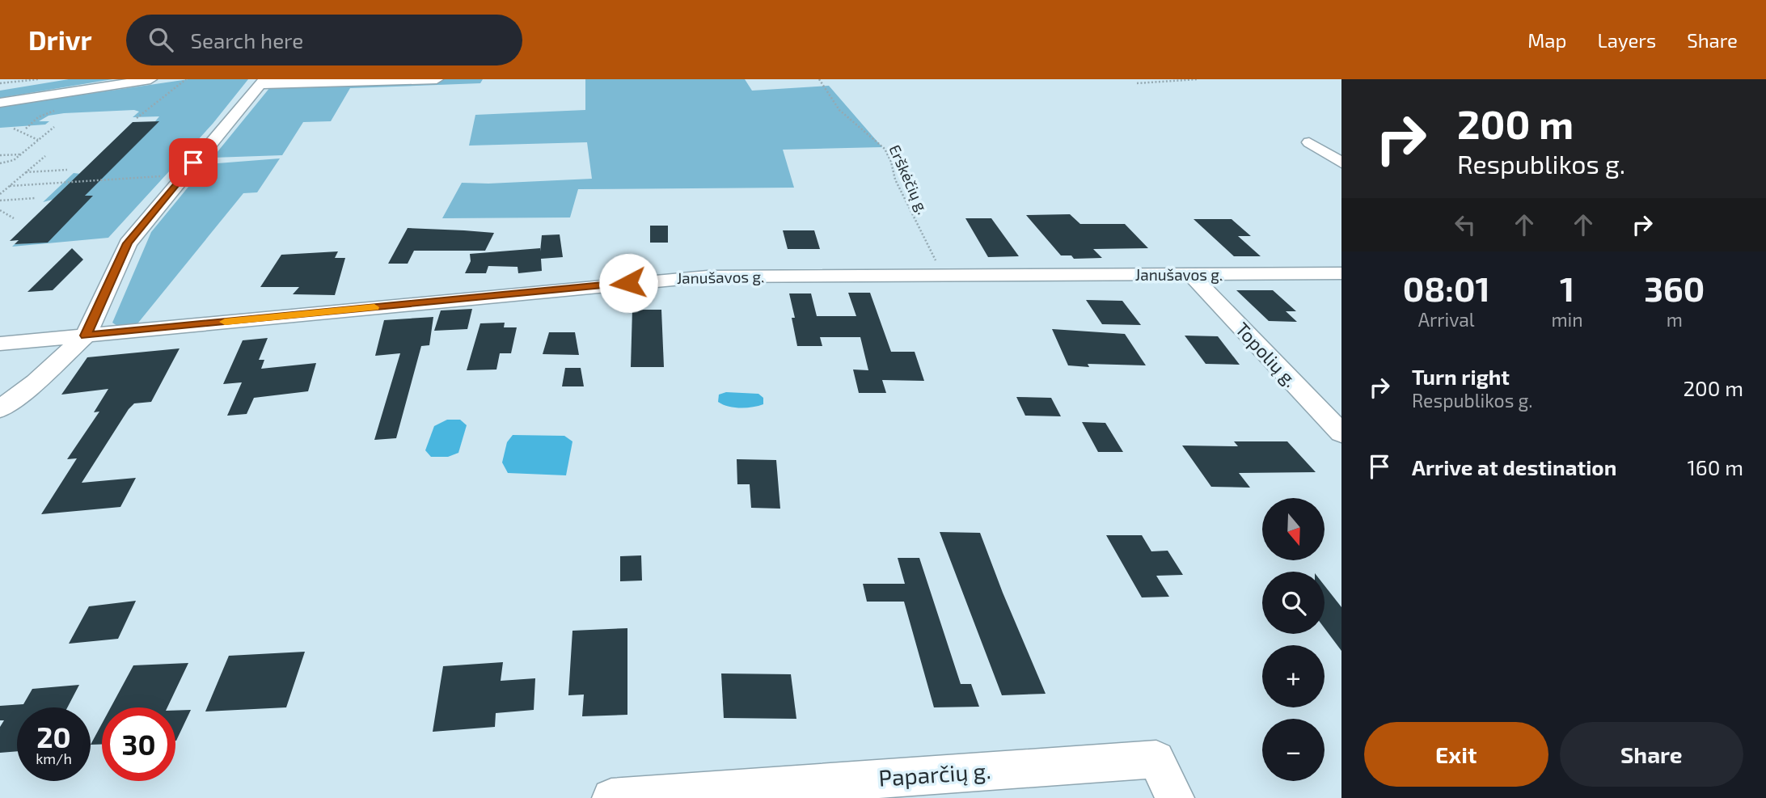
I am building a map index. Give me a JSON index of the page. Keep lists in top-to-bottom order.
{
  "streets": {
    "street": ["Janušavos g.", "Topolių g.", "Paparčių g."],
    "path": ["Erškėčių g."]
  },
  "crossings": [
    ["Erškėčių g.", "Janušavos g."],
    ["Janušavos g.", "Topolių g."]
  ],
  "north": "bottom",
  "page": {
    "header": "Drivr",
    "search": "Search here",
    "nav": ["Map", "Layers", "Share"],
    "turn": ["200 m", "Respublikos g."],
    "eta": [
      "08:01",
      "Arrival",
      "1",
      "min",
      "360",
      "m"
    ],
    "list": [
      {
        "name": "Turn right",
        "note": "Respublikos g.",
        "value": "200 m"
      },
      {
        "name": "Arrive at destination",
        "value": "160 m"
      }
    ],
    "map_buttons": ["+", "−"],
    "speed": "20 km/h",
    "limit": "30",
    "buttons": ["Exit", "Share"]
  }
}
